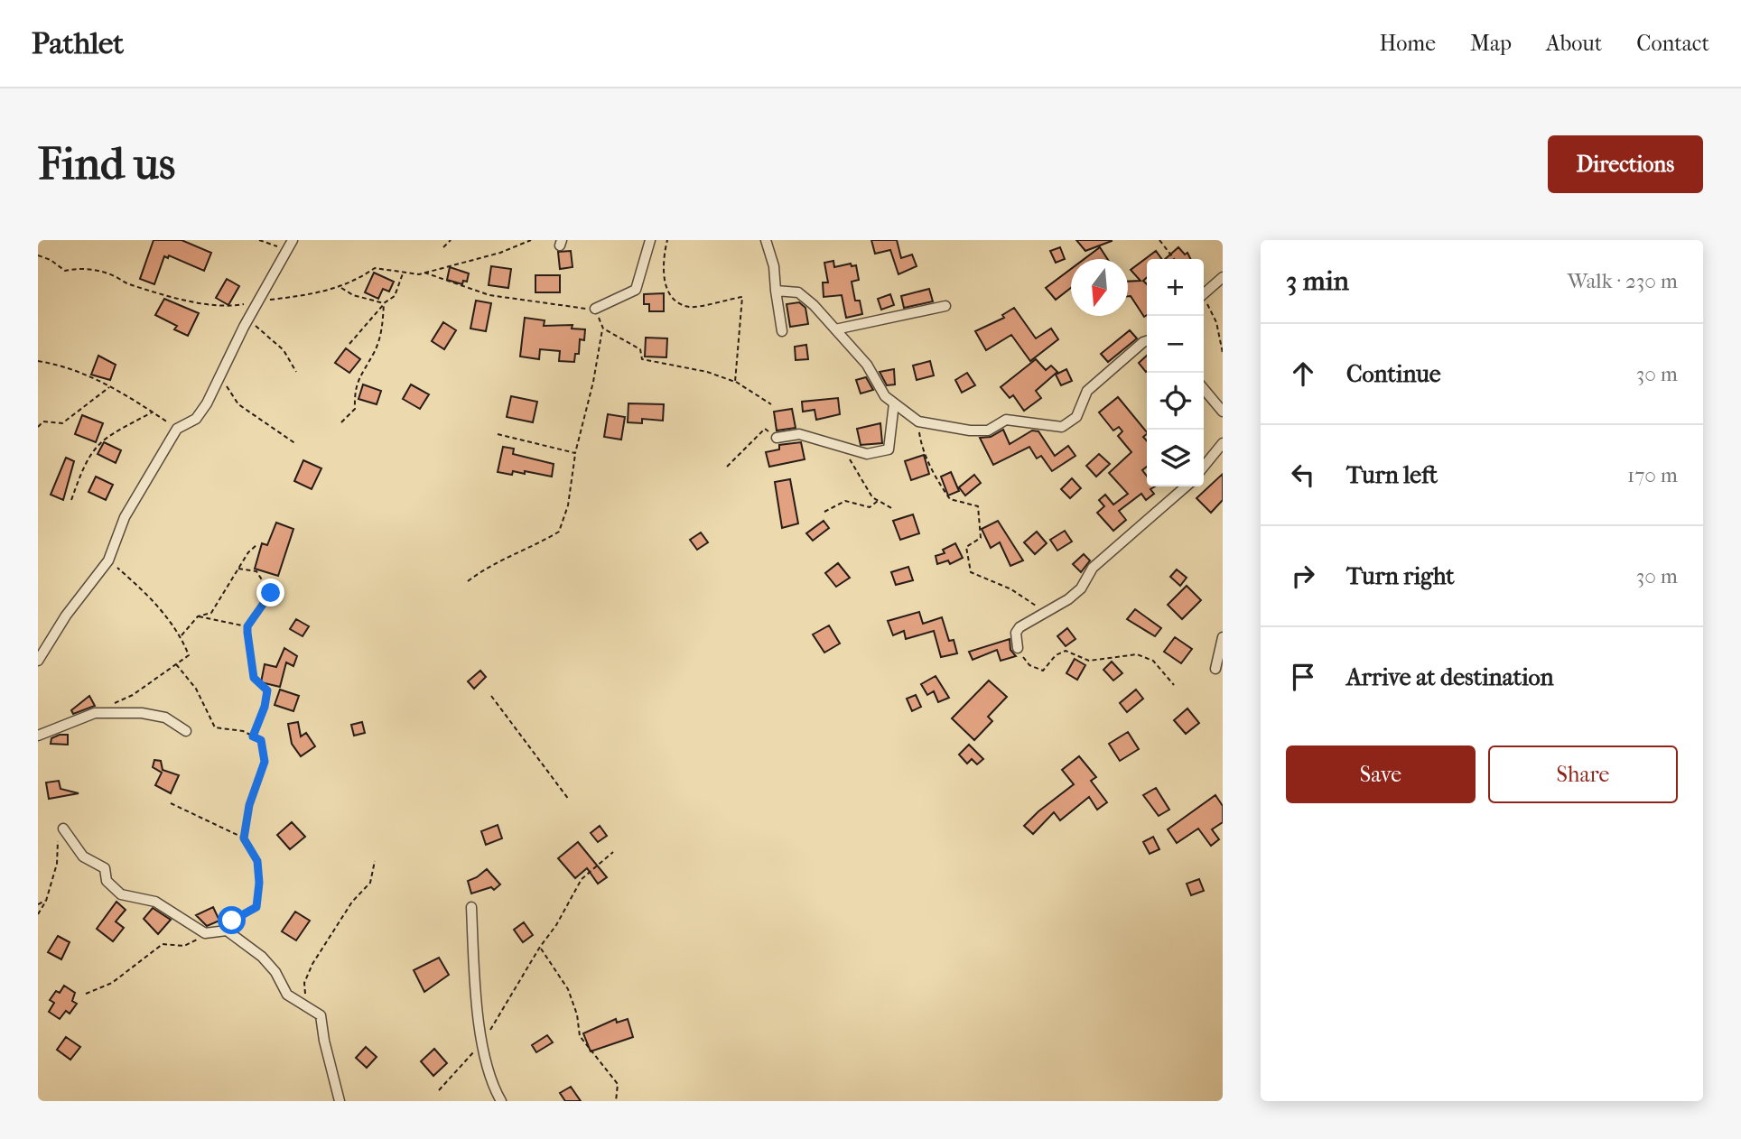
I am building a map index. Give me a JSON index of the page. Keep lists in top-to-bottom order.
{
  "north": "bottom",
  "page": {
    "header": "Pathlet",
    "nav": [
      "Home",
      "Map",
      "About",
      "Contact"
    ],
    "buttons": [
      "Directions",
      ["Save", "Share"]
    ],
    "title": "Find us",
    "heading": ["3 min", "Walk · 230 m"],
    "map_buttons": ["+", "−"],
    "list": [
      ["Continue", "30 m"],
      ["Turn left", "170 m"],
      ["Turn right", "30 m"],
      "Arrive at destination"
    ]
  }
}
